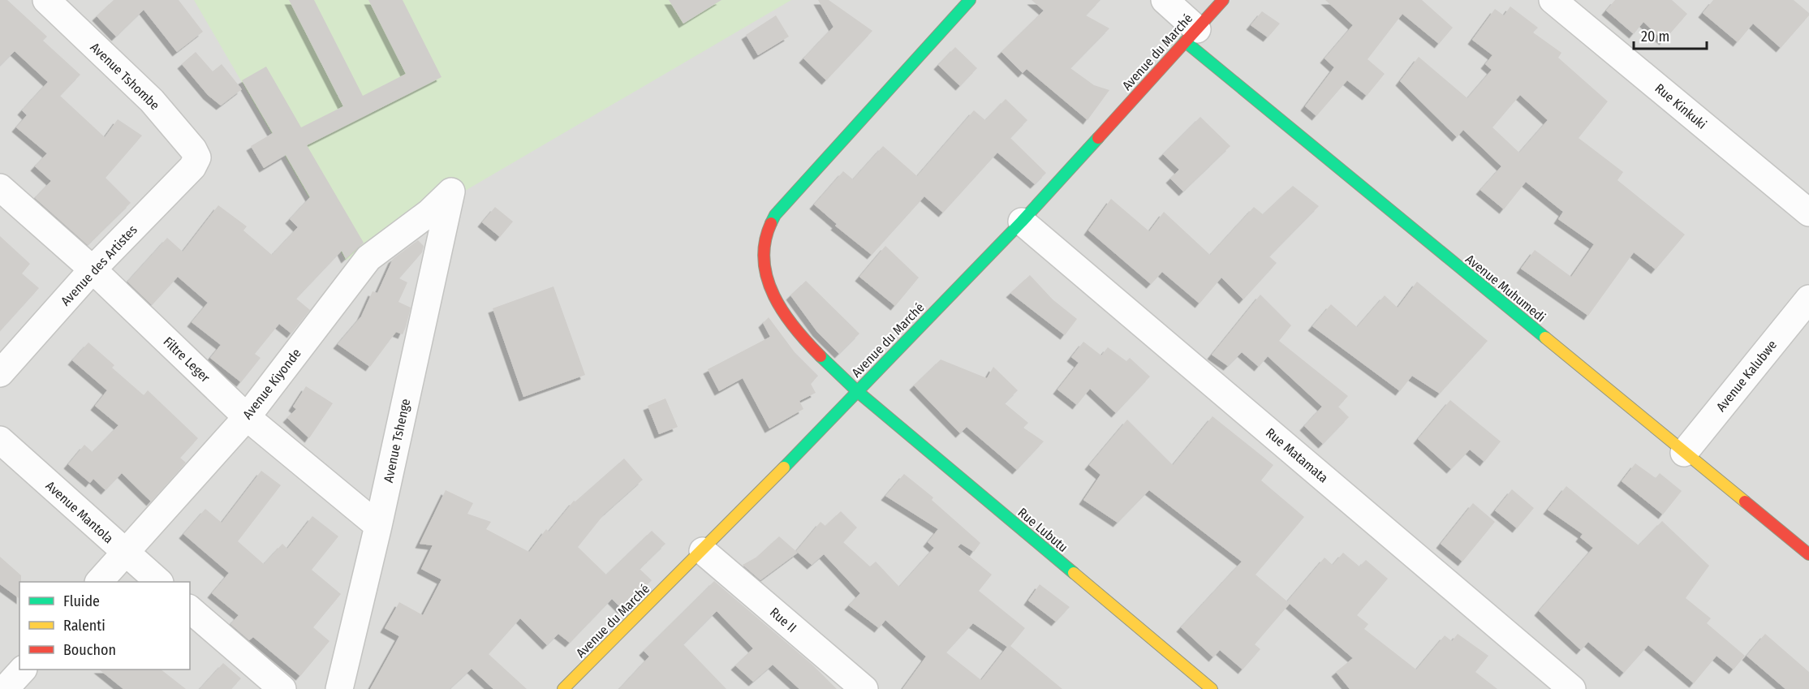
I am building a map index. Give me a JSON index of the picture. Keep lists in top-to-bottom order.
{
  "streets": {
    "street": [
      "Avenue du Marché",
      "Avenue Tshombe",
      "Rue Kinkuki",
      "Avenue des Artistes",
      "Avenue Muhumedi",
      "Filtre Leger",
      "Avenue Kalubwe",
      "Avenue Kiyonde",
      "Avenue Tshenge",
      "Rue Matamata",
      "Avenue Mantola",
      "Rue Lubutu",
      "Rue II"
    ]
  },
  "crossings": [
    ["Avenue du Marché", "Avenue Muhumedi"],
    ["Avenue du Marché", "Rue Matamata"],
    ["Avenue du Marché", "Rue Lubutu"],
    ["Avenue du Marché", "Rue II"],
    ["Avenue Tshombe", "Avenue des Artistes"],
    ["Avenue des Artistes", "Filtre Leger"],
    ["Avenue Muhumedi", "Avenue Kalubwe"],
    ["Filtre Leger", "Avenue Kiyonde"],
    ["Filtre Leger", "Avenue Tshenge"],
    ["Avenue Kiyonde", "Avenue Tshenge"],
    ["Avenue Kiyonde", "Avenue Mantola"]
  ],
  "legend": ["Fluide", "Ralenti", "Bouchon"],
  "scale_bar": "20 m"
}
